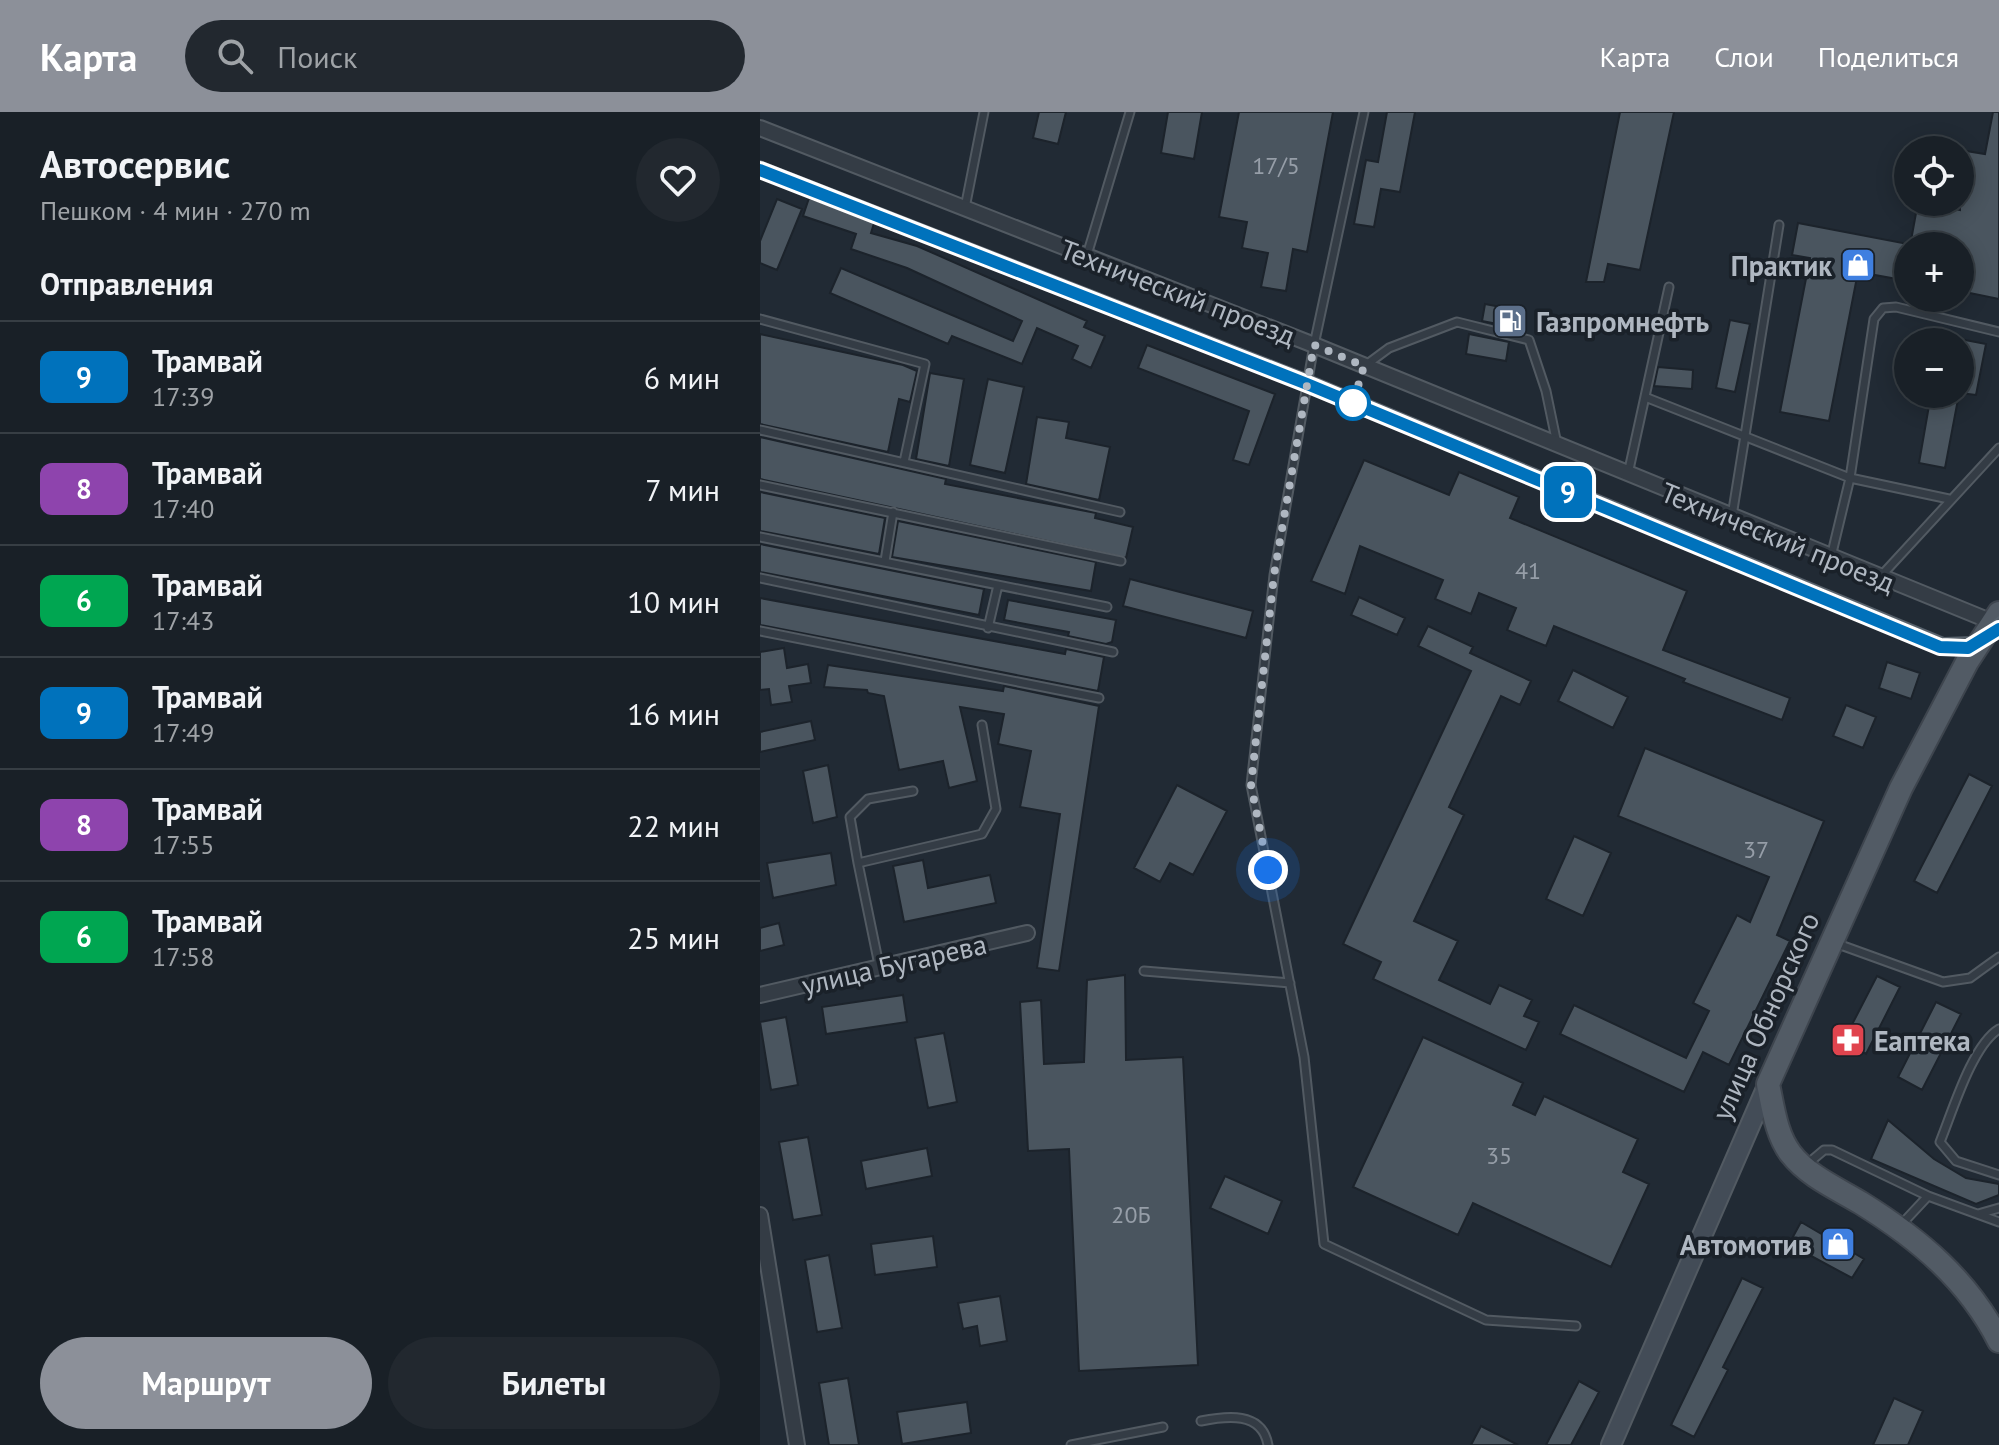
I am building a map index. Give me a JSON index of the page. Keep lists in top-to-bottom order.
{
  "streets": {
    "main road": ["улица Обнорского"],
    "street": ["Технический проезд", "улица Бугарева"]
  },
  "crossings": [
    ["Технический проезд", "улица Обнорского"]
  ],
  "places": {
    "shop": ["Практик", "Автомотив"],
    "fuel station": ["Газпромнефть"],
    "pharmacy": ["Еаптека"]
  },
  "lines": ["tram line 9"],
  "house_numbers": [
    "17/5",
    "41",
    "37",
    "35",
    "20Б"
  ],
  "page": {
    "header": "Карта",
    "search": "Поиск",
    "nav": ["Карта", "Слои", "Поделиться"],
    "heading": [
      ["Автосервис", "Пешком · 4 мин · 270 m"],
      "Отправления"
    ],
    "on_map": "9",
    "map_buttons": ["+", "−"],
    "list": [
      {
        "mark": "9",
        "name": "Трамвай",
        "note": "17:39",
        "value": "6 мин"
      },
      {
        "mark": "8",
        "name": "Трамвай",
        "note": "17:40",
        "value": "7 мин"
      },
      {
        "mark": "6",
        "name": "Трамвай",
        "note": "17:43",
        "value": "10 мин"
      },
      {
        "mark": "9",
        "name": "Трамвай",
        "note": "17:49",
        "value": "16 мин"
      },
      {
        "mark": "8",
        "name": "Трамвай",
        "note": "17:55",
        "value": "22 мин"
      },
      {
        "mark": "6",
        "name": "Трамвай",
        "note": "17:58",
        "value": "25 мин"
      }
    ],
    "buttons": ["Маршрут", "Билеты"]
  }
}
